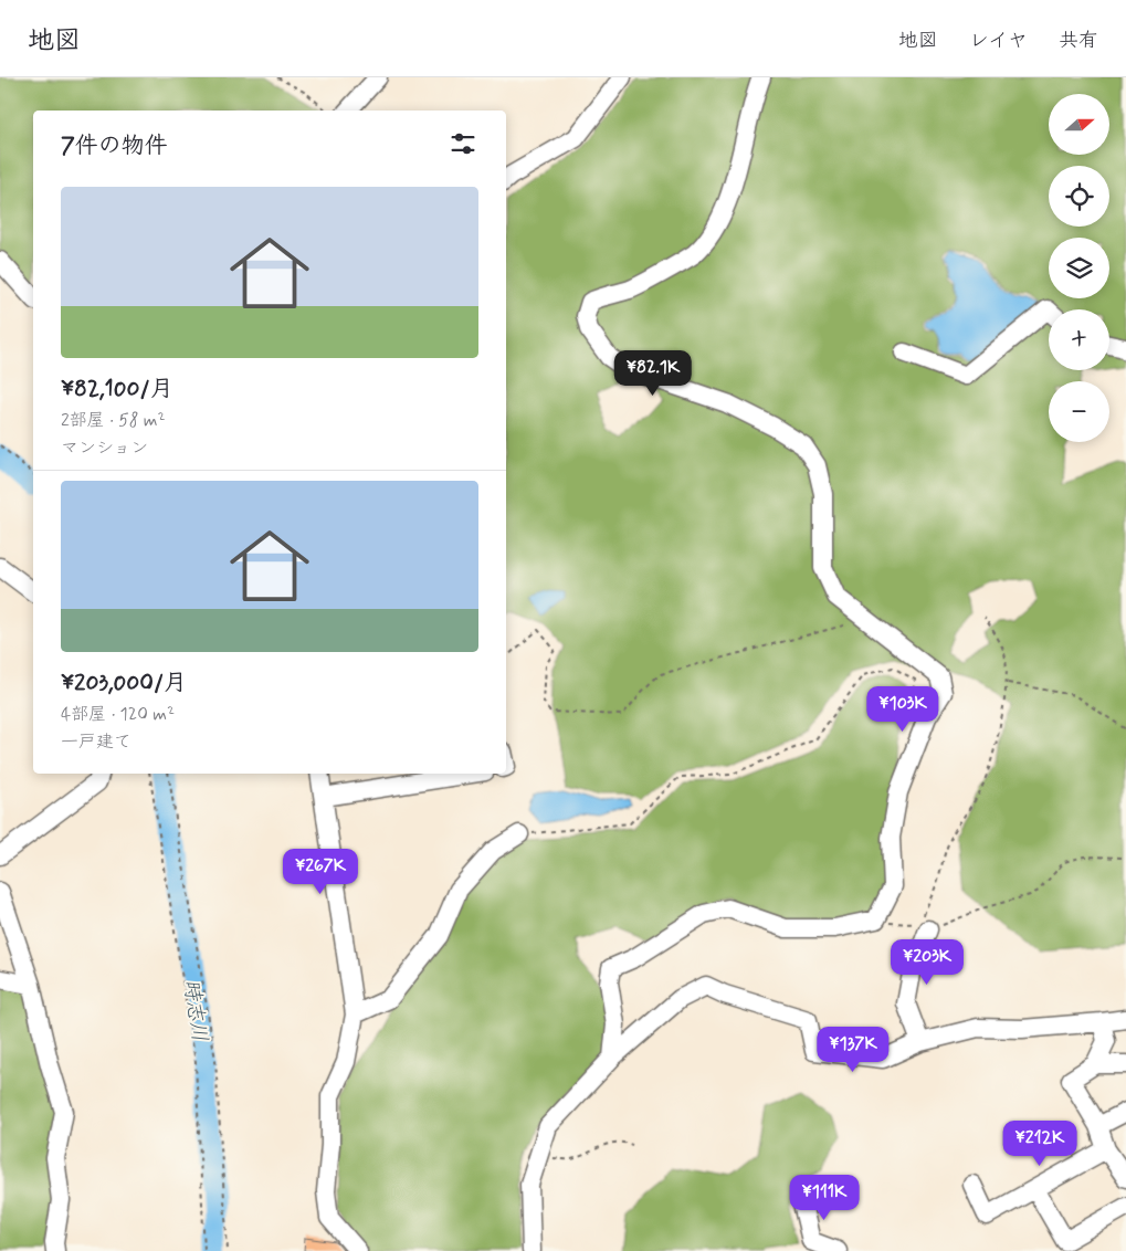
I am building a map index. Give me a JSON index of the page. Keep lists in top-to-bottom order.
{
  "water": ["時志川"],
  "north": "right",
  "page": {
    "header": "地図",
    "nav": ["地図", "レイヤ", "共有"],
    "map_buttons": ["+", "−"],
    "heading": "7件の物件",
    "list": [
      {
        "name": "¥82,100/月",
        "note": "2部屋 · 58 m² · マンション"
      },
      {
        "name": "¥203,000/月",
        "note": "4部屋 · 120 m² · 一戸建て"
      }
    ],
    "price": [
      "¥82.1K",
      "¥103K",
      "¥267K",
      "¥203K",
      "¥137K",
      "¥212K",
      "¥111K"
    ]
  }
}
